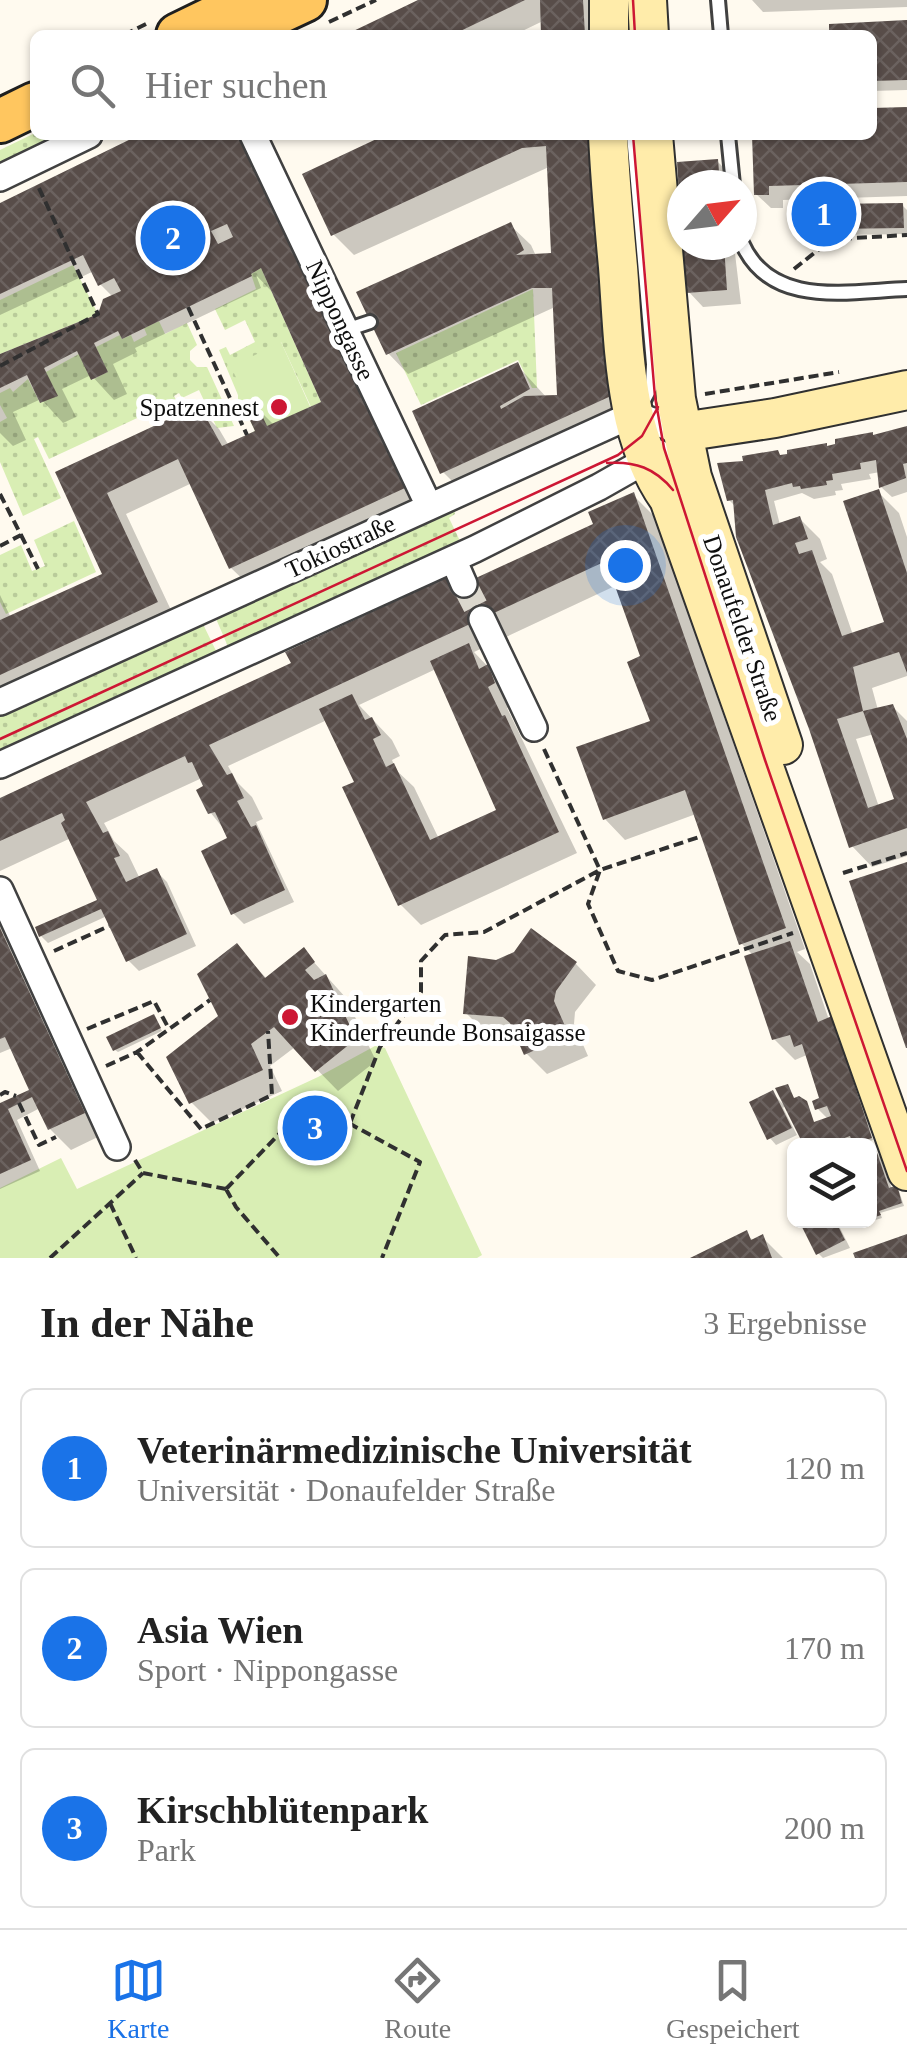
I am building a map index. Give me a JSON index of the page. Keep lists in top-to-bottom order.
{
  "streets": {
    "main road": ["Donaufelder Straße"],
    "street": ["Nippongasse", "Tokiostraße"]
  },
  "crossings": [
    ["Nippongasse", "Tokiostraße"],
    ["Tokiostraße", "Donaufelder Straße"]
  ],
  "places": ["Spatzennest", "Kindergarten Kinderfreunde Bonsaigasse"],
  "north": "top right",
  "page": {
    "search": "Hier suchen",
    "pins": ["1", "2", "3"],
    "heading": ["In der Nähe", "3 Ergebnisse"],
    "list": [
      {
        "mark": "1",
        "name": "Veterinärmedizinische Universität",
        "note": "Universität · Donaufelder Straße",
        "value": "120 m"
      },
      {
        "mark": "2",
        "name": "Asia Wien",
        "note": "Sport · Nippongasse",
        "value": "170 m"
      },
      {
        "mark": "3",
        "name": "Kirschblütenpark",
        "note": "Park",
        "value": "200 m"
      }
    ],
    "nav": ["Karte", "Route", "Gespeichert"]
  }
}
